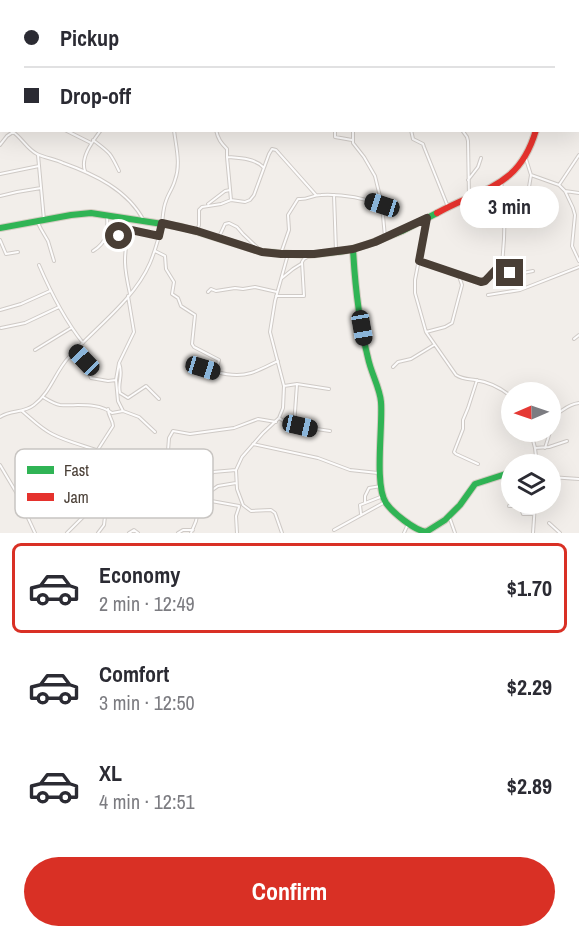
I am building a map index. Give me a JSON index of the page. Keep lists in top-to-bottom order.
{
  "legend": ["Fast", "Jam"],
  "north": "left",
  "page": {
    "banner": ["Pickup", "Drop-off"],
    "bubble": "3 min",
    "list": [
      {
        "name": "Economy",
        "note": "2 min · 12:49",
        "value": "$1.70"
      },
      {
        "name": "Comfort",
        "note": "3 min · 12:50",
        "value": "$2.29"
      },
      {
        "name": "XL",
        "note": "4 min · 12:51",
        "value": "$2.89"
      }
    ],
    "buttons": "Confirm"
  }
}
